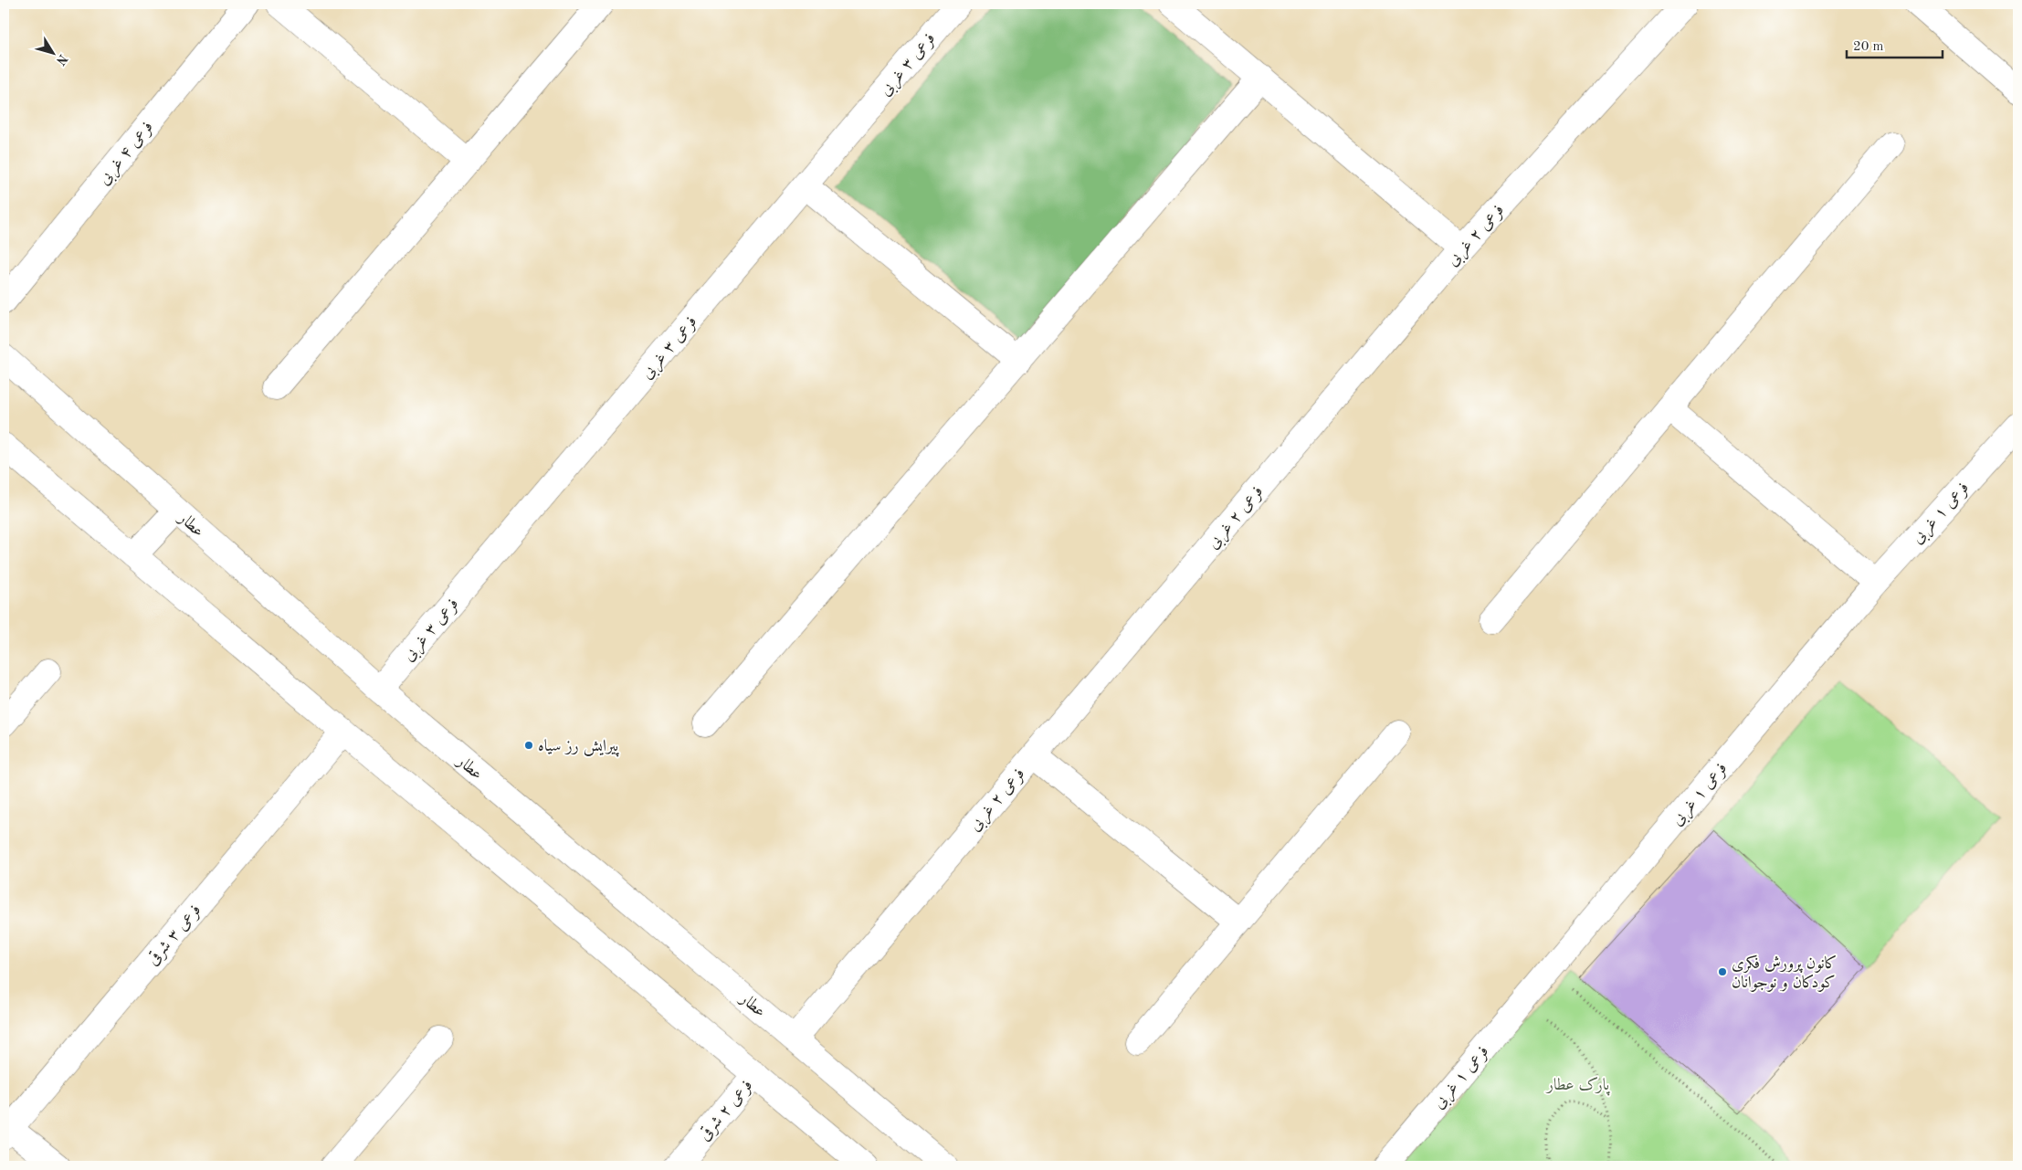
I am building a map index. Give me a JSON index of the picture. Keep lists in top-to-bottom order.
{
  "streets": {
    "street": [
      "فرعی ۳ غربی",
      "فرعی ۴ غربی",
      "فرعی ۲ غربی",
      "فرعی ۱ غربی",
      "عطار",
      "فرعی ۳ شرقی",
      "فرعی ۲ شرقی"
    ]
  },
  "crossings": [
    ["فرعی ۳ غربی", "عطار"],
    ["فرعی ۲ غربی", "عطار"]
  ],
  "parks": ["پارک عطار"],
  "places": ["پیرایش رز سیاه", "کانون پرورش فکری کودکان و نوجوانان"],
  "scale_bar": "20 m",
  "north": "bottom right"
}
